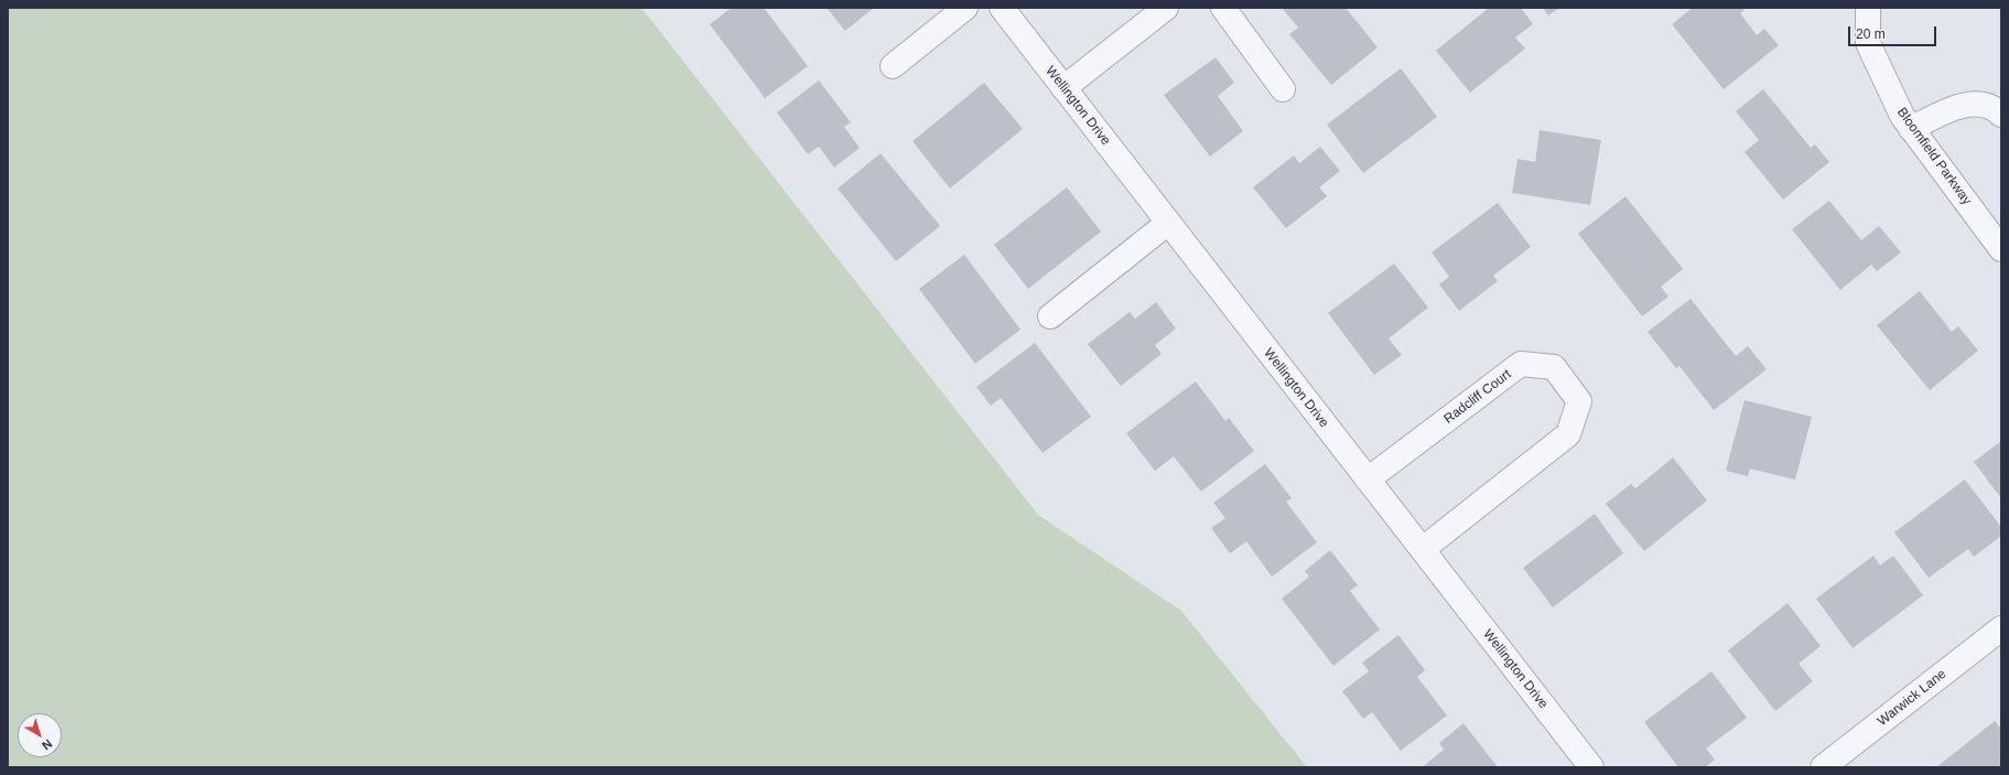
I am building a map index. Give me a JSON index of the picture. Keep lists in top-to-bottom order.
{
  "streets": {
    "street": [
      "Wellington Drive",
      "Bloomfield Parkway",
      "Radcliff Court",
      "Warwick Lane"
    ]
  },
  "crossings": [
    ["Wellington Drive", "Radcliff Court"]
  ],
  "scale_bar": "20 m",
  "north": "bottom right"
}
